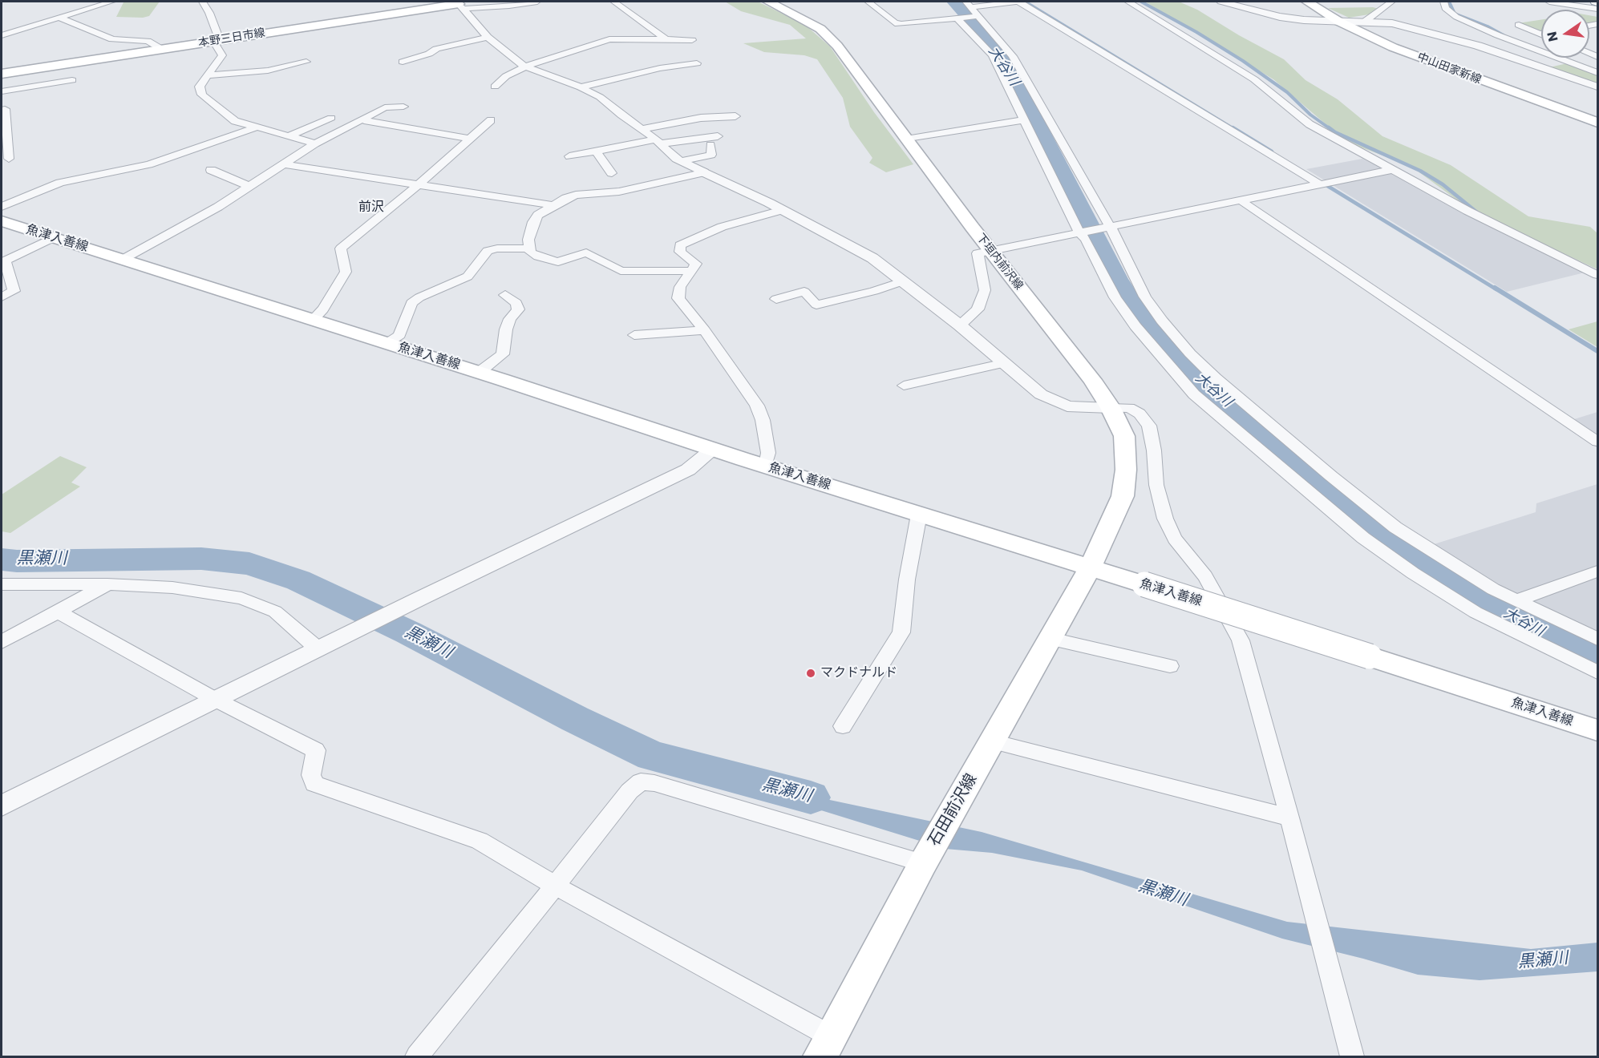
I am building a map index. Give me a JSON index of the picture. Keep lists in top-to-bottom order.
{
  "streets": {
    "main road": [
      "本野三日市線",
      "中山田家新線",
      "魚津入善線",
      "下垣内前沢線",
      "石田前沢線"
    ]
  },
  "crossings": [
    ["魚津入善線", "下垣内前沢線"],
    ["魚津入善線", "石田前沢線"],
    ["下垣内前沢線", "石田前沢線"]
  ],
  "districts": ["前沢"],
  "water": ["大谷川", "黒瀬川"],
  "places": ["マクドナルド"],
  "north": "left"
}
